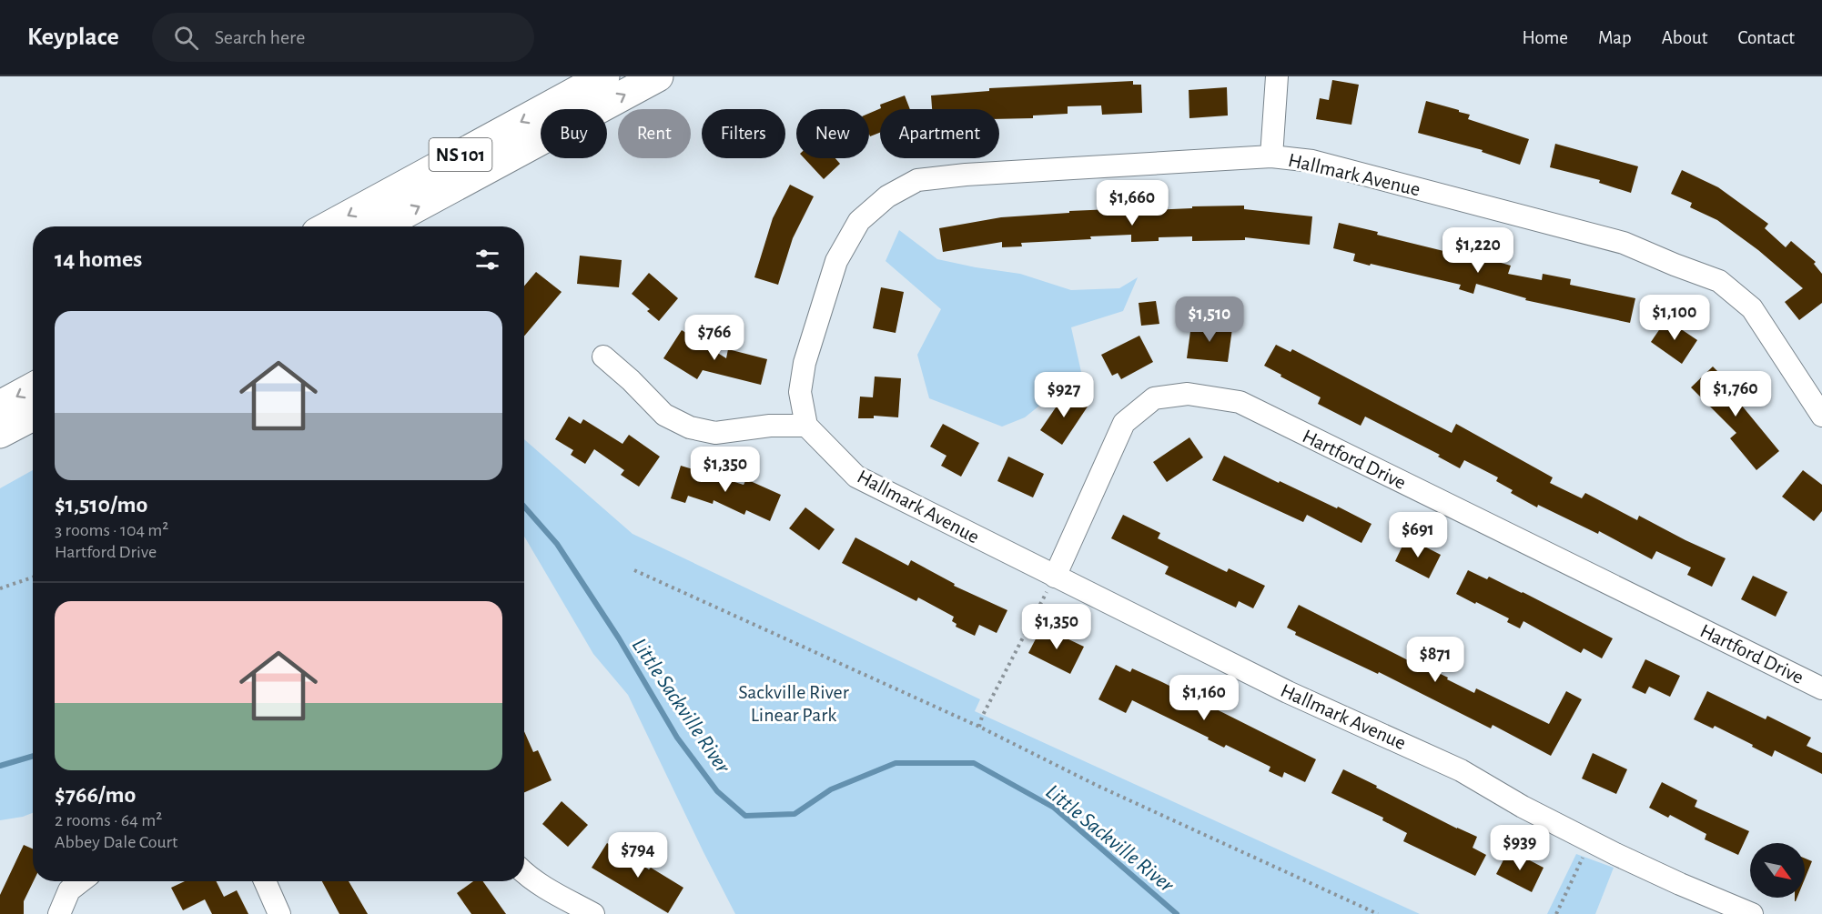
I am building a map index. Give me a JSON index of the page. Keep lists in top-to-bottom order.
{
  "streets": {
    "highway": ["NS 101"],
    "street": ["Hallmark Avenue", "Hartford Drive"]
  },
  "crossings": [
    ["Hallmark Avenue", "Hartford Drive"]
  ],
  "water": ["Little Sackville River"],
  "parks": ["Sackville River Linear Park"],
  "north": "bottom right",
  "page": {
    "header": "Keyplace",
    "search": "Search here",
    "nav": [
      "Home",
      "Map",
      "About",
      "Contact"
    ],
    "chip": [
      "Buy",
      "Rent",
      "Filters",
      "New",
      "Apartment"
    ],
    "price": [
      "$1,660",
      "$1,220",
      "$1,100",
      "$1,510",
      "$766",
      "$1,760",
      "$927",
      "$1,350",
      "$691",
      "$1,350",
      "$871",
      "$1,160",
      "$939",
      "$794"
    ],
    "heading": "14 homes",
    "list": [
      {
        "name": "$1,510/mo",
        "note": "3 rooms · 104 m² · Hartford Drive"
      },
      {
        "name": "$766/mo",
        "note": "2 rooms · 64 m² · Abbey Dale Court"
      }
    ]
  }
}
